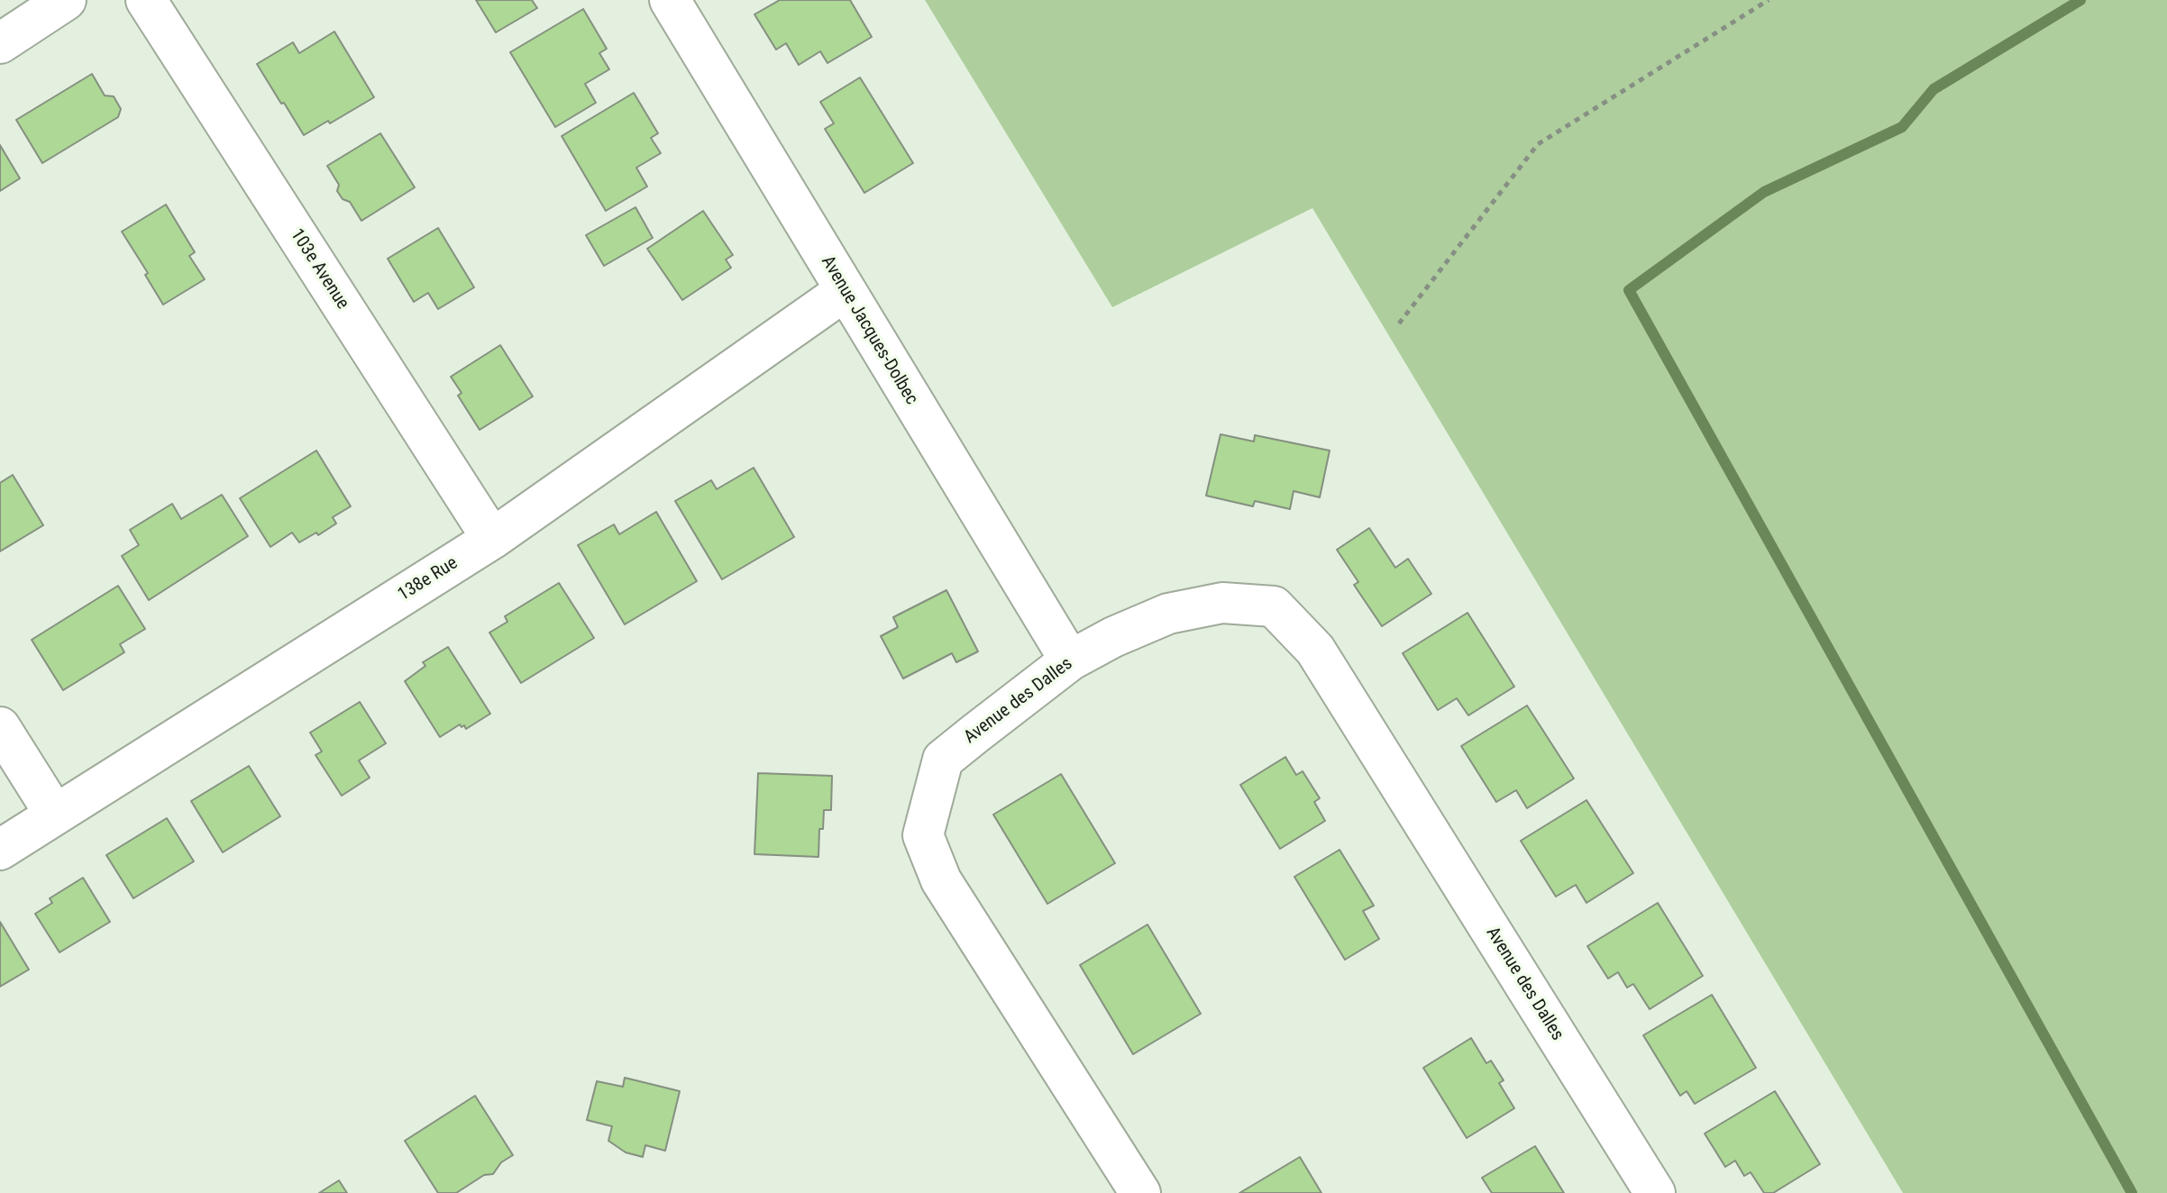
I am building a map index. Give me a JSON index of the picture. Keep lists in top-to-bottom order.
{
  "streets": {
    "street": [
      "103e Avenue",
      "Avenue Jacques-Dolbec",
      "138e Rue",
      "Avenue des Dalles"
    ]
  },
  "crossings": [
    ["103e Avenue", "138e Rue"],
    ["Avenue Jacques-Dolbec", "138e Rue"],
    ["Avenue Jacques-Dolbec", "Avenue des Dalles"]
  ]
}
